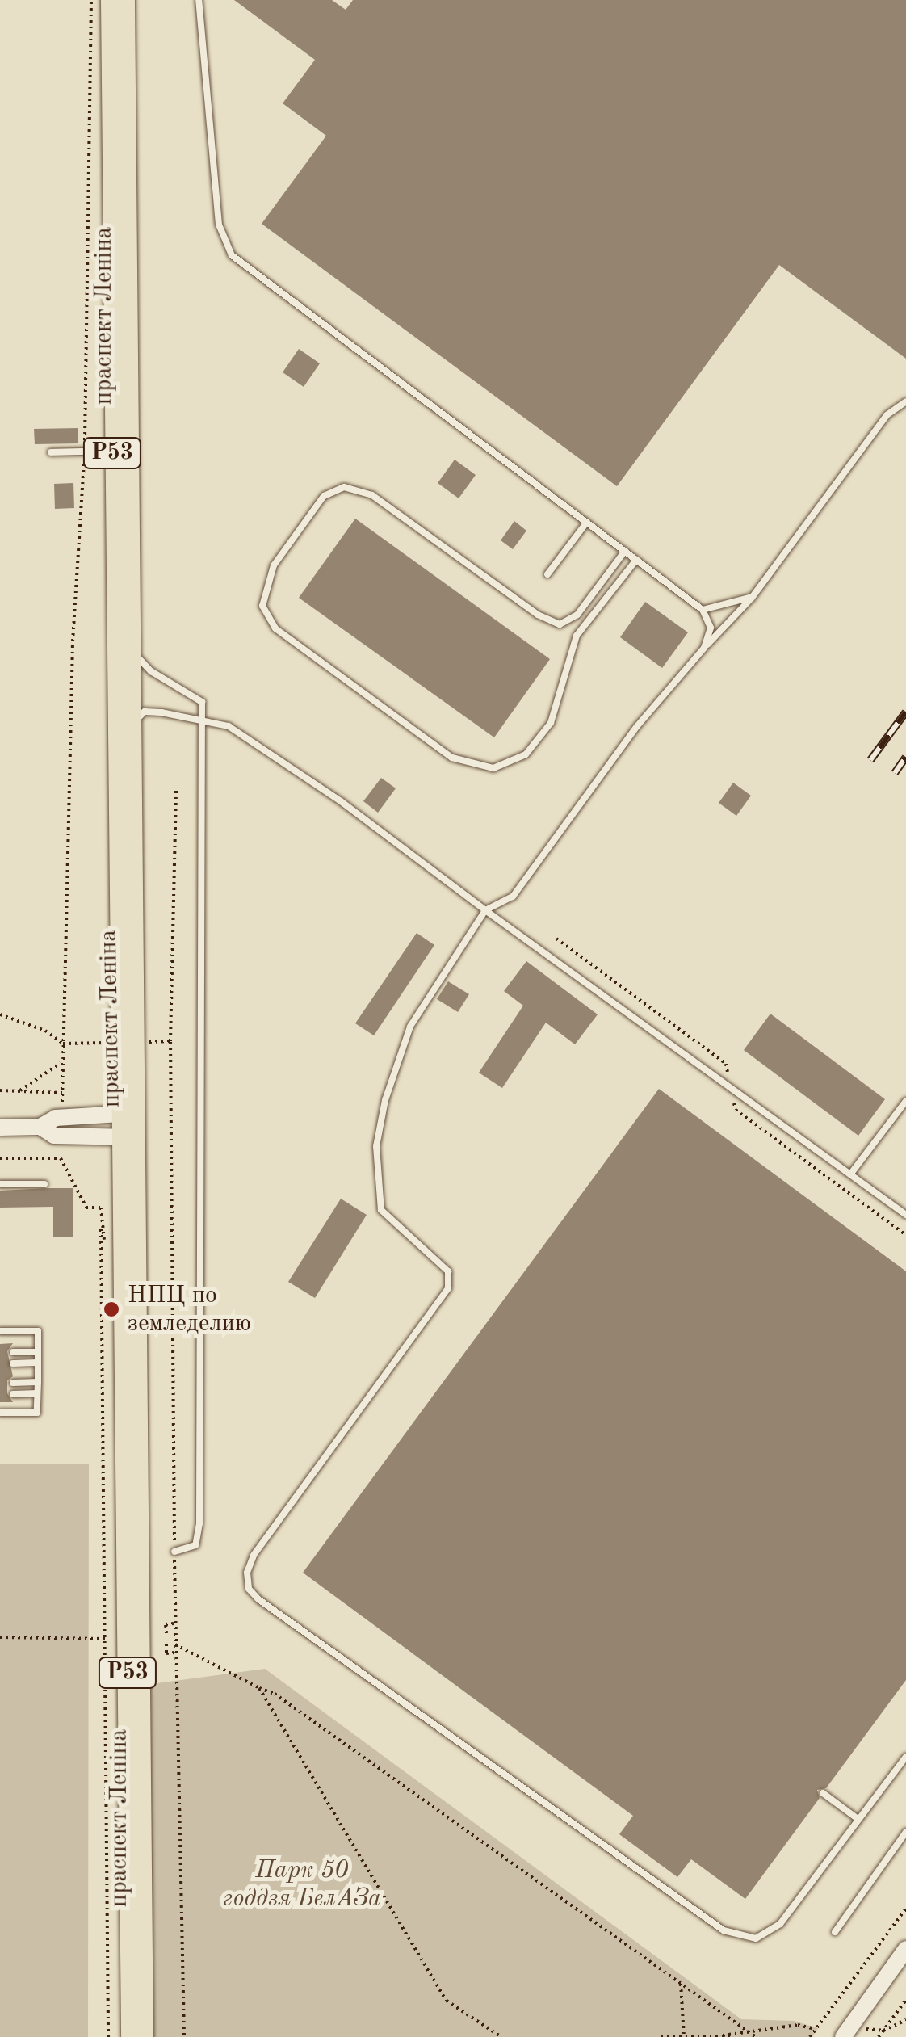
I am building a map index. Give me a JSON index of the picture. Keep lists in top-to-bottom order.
{
  "streets": {
    "main road": ["праспект Леніна", "Р53"]
  },
  "parks": ["Парк 50 годдзя БелАЗа"],
  "places": ["НПЦ по земледелию"]
}
